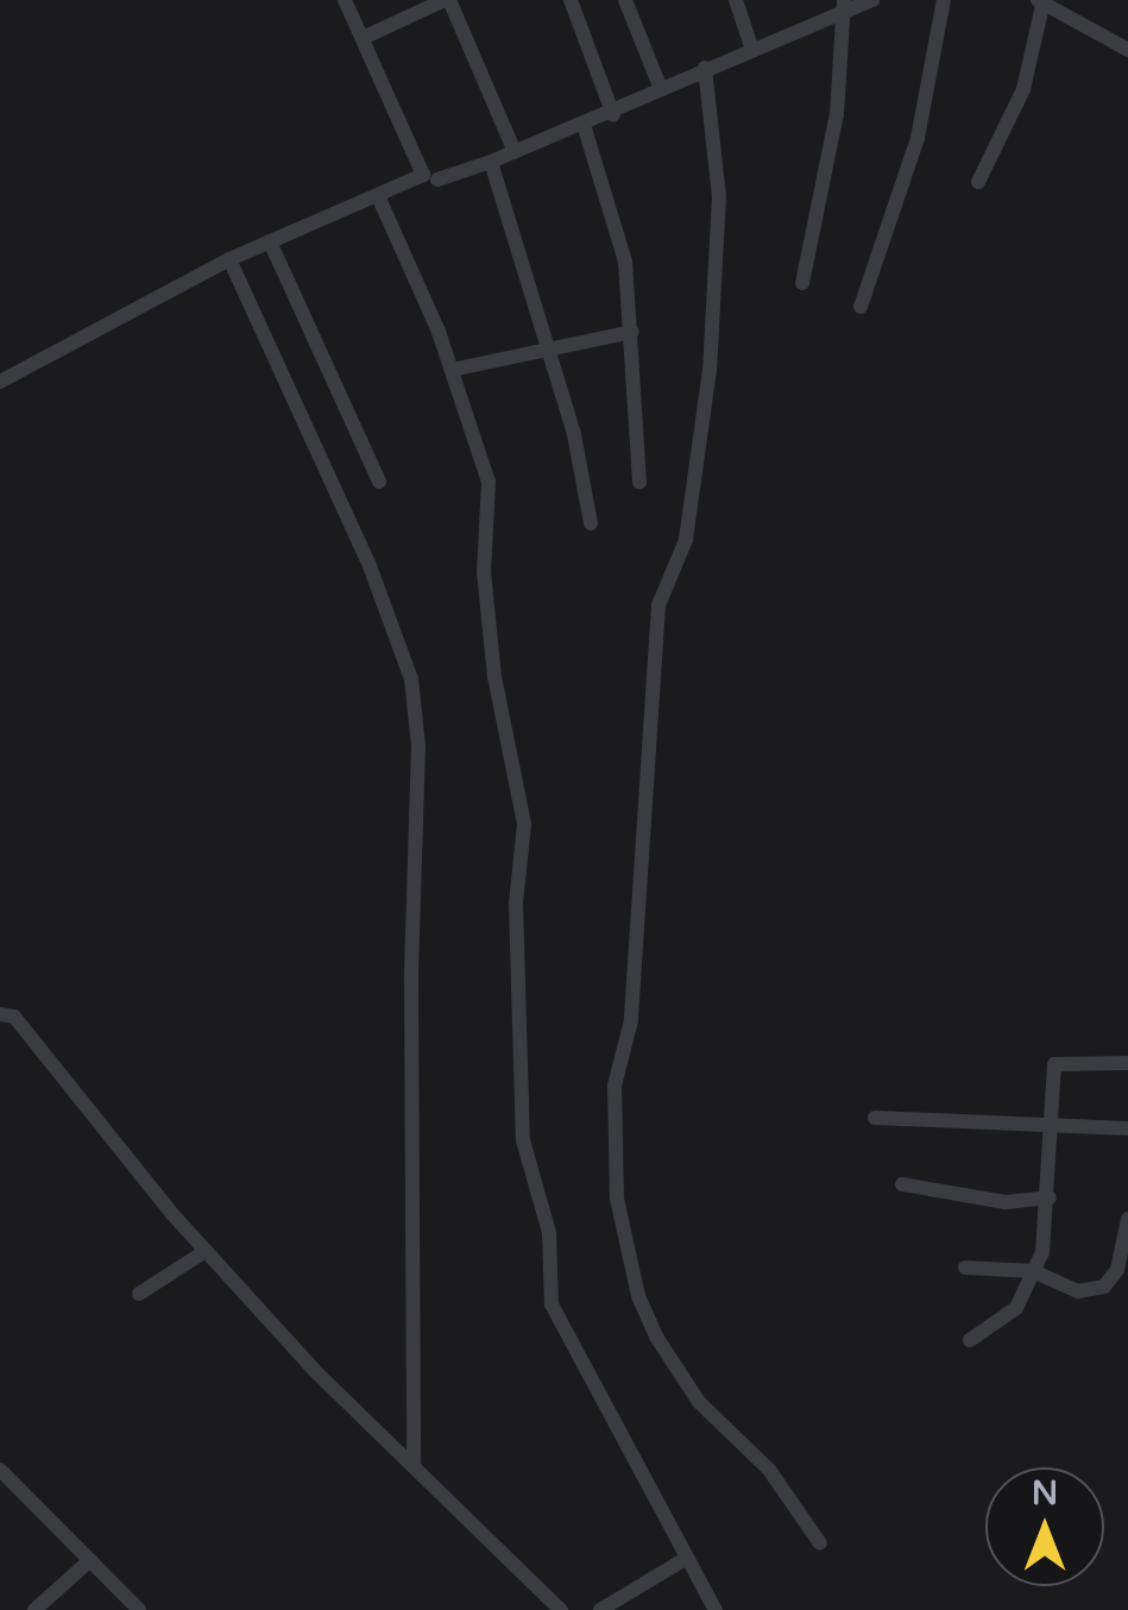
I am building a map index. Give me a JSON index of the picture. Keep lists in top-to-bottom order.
{
  "north": "top"
}
